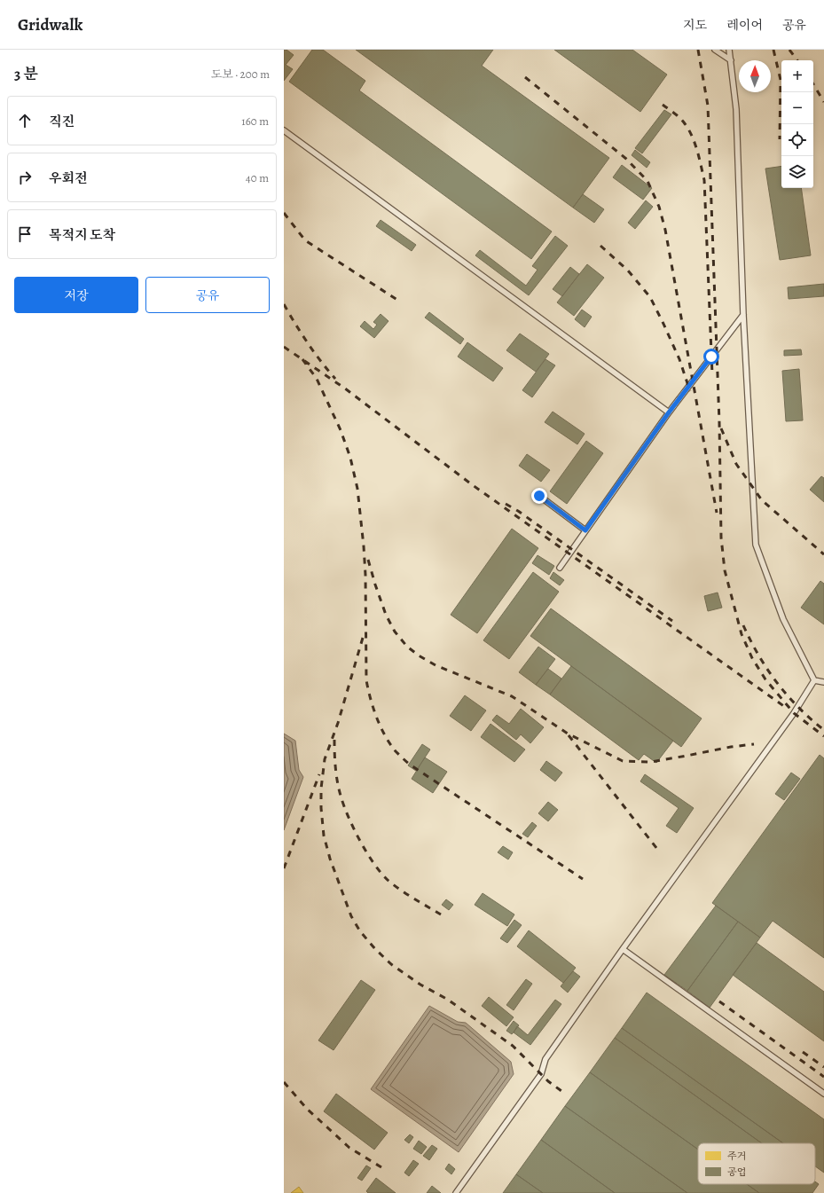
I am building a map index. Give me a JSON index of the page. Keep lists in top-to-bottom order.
{
  "legend": ["주거", "공업"],
  "north": "top",
  "page": {
    "header": "Gridwalk",
    "nav": ["지도", "레이어", "공유"],
    "heading": ["3 분", "도보 · 200 m"],
    "map_buttons": ["+", "−"],
    "list": [
      ["직진", "160 m"],
      ["우회전", "40 m"],
      "목적지 도착"
    ],
    "buttons": ["저장", "공유"]
  }
}
